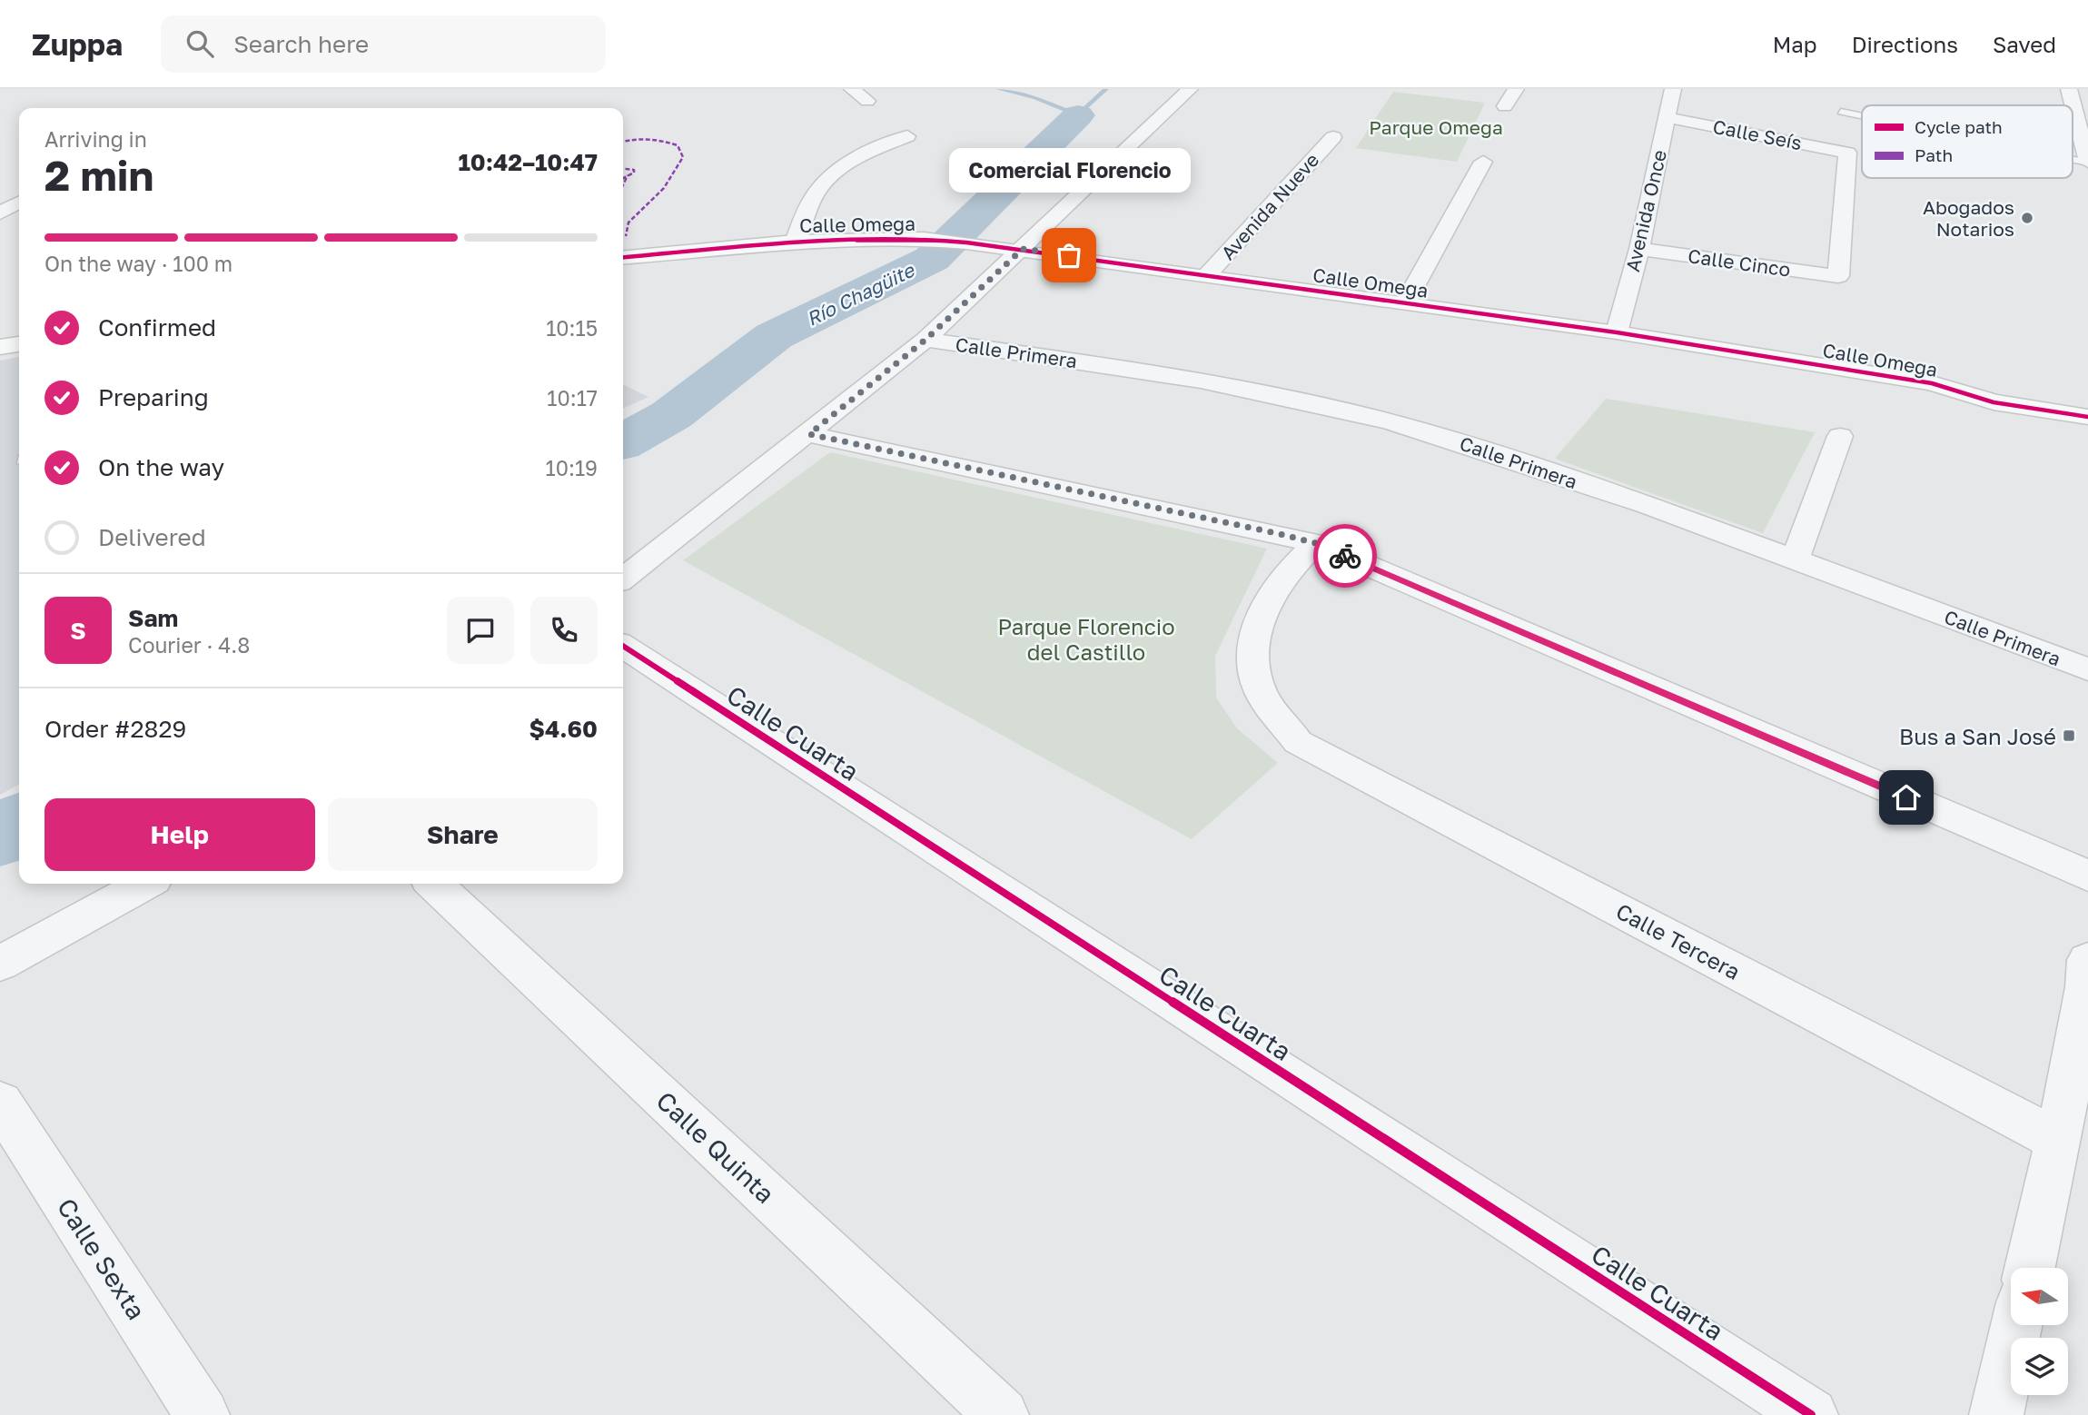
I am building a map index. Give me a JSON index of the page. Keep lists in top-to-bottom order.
{
  "streets": {
    "street": [
      "Calle Seís",
      "Avenida Nueve",
      "Avenida Once",
      "Calle Omega",
      "Calle Cinco",
      "Calle Primera",
      "Calle Cuarta",
      "Calle Tercera",
      "Calle Quinta",
      "Calle Sexta"
    ]
  },
  "crossings": [
    ["Calle Seís", "Avenida Once"],
    ["Calle Seís", "Calle Cinco"],
    ["Avenida Nueve", "Calle Omega"],
    ["Avenida Once", "Calle Omega"],
    ["Avenida Once", "Calle Cinco"]
  ],
  "water": ["Río Chagüite"],
  "parks": ["Parque Omega", "Parque Florencio del Castillo"],
  "places": {
    "other": ["Abogados Notarios", "Comercial Florencio"],
    "transit": ["Bus a San José"]
  },
  "legend": ["Cycle path", "Path"],
  "north": "left",
  "page": {
    "header": "Zuppa",
    "search": "Search here",
    "nav": ["Map", "Directions", "Saved"],
    "heading": ["2 min", "Arriving in", "10:42–10:47"],
    "panel": [
      "Sam",
      "Courier · 4.8",
      "Order #2829",
      "$4.60"
    ],
    "bubble": "Comercial Florencio",
    "bar": "On the way · 100 m",
    "list": [
      ["Confirmed", "10:15"],
      ["Preparing", "10:17"],
      ["On the way", "10:19"],
      "Delivered"
    ],
    "round": "S",
    "buttons": ["Help", "Share"]
  }
}
